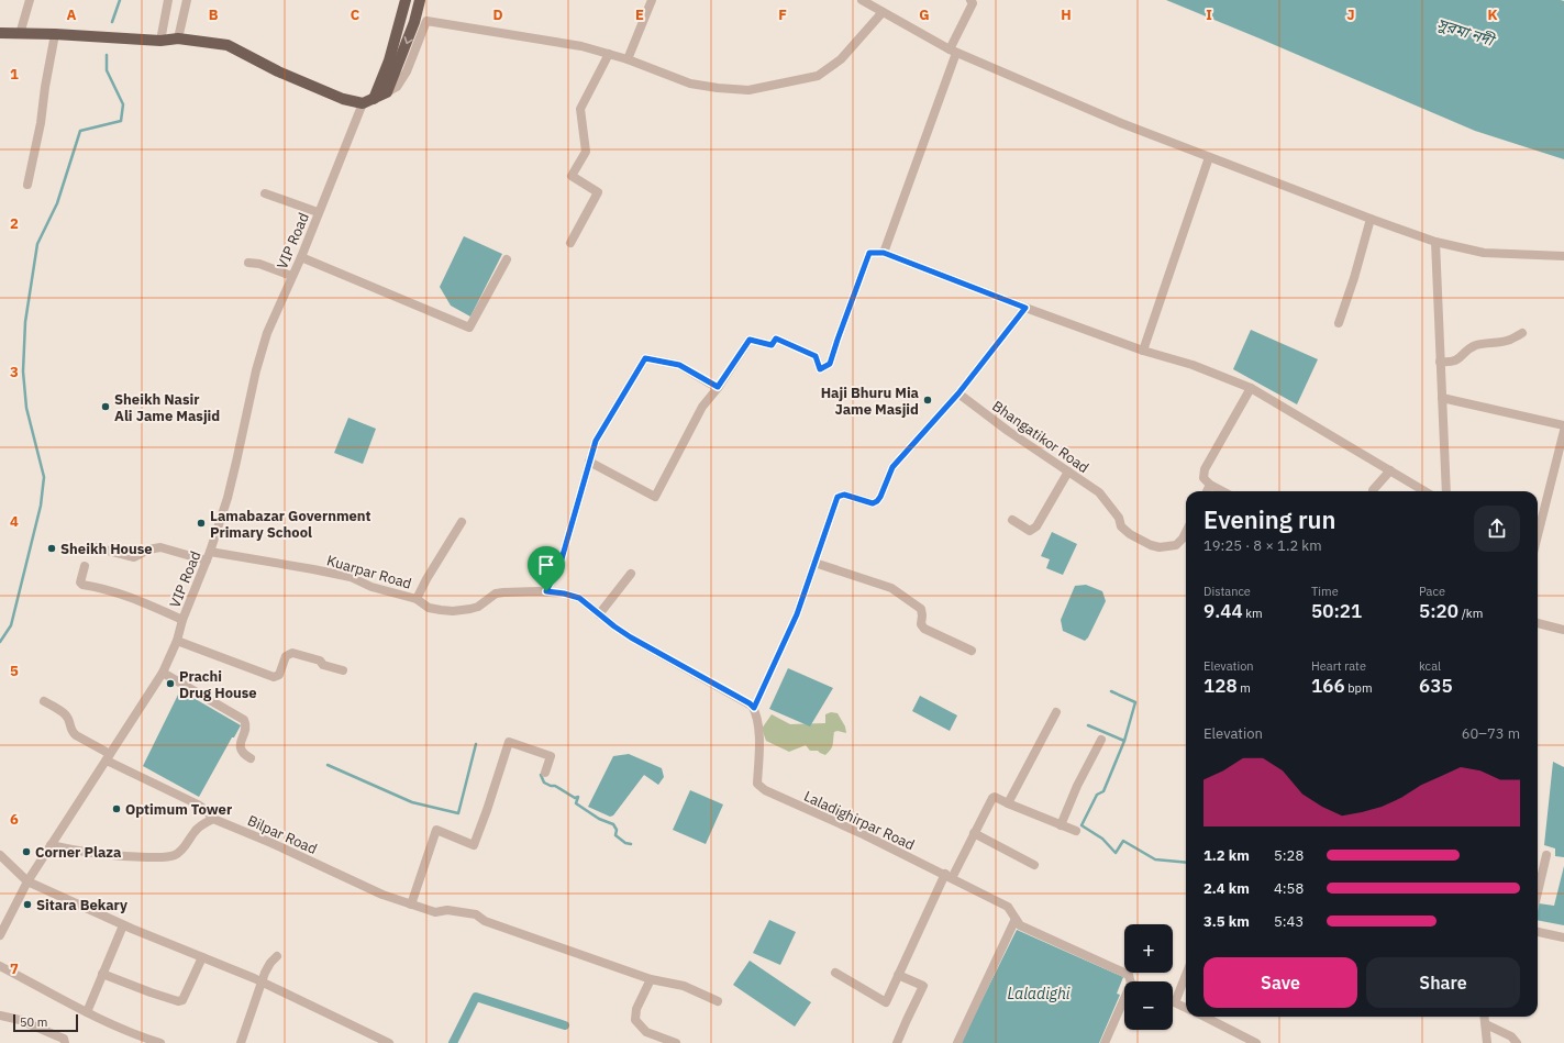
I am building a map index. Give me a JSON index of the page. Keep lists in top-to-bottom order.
{
  "streets": {
    "street": [
      "VIP Road",
      "Bhangatikor Road",
      "Kuarpar Road",
      "Laladighirpar Road",
      "Bilpar Road"
    ]
  },
  "crossings": [
    ["VIP Road", "Kuarpar Road"],
    ["VIP Road", "Bilpar Road"],
    ["Kuarpar Road", "Laladighirpar Road"]
  ],
  "water": ["সুরমা নদী", "Laladighi"],
  "places": [
    "Haji Bhuru Mia Jame Masjid",
    "Sheikh Nasir Ali Jame Masjid",
    "Lamabazar Government Primary School",
    "Sheikh House",
    "Prachi Drug House",
    "Optimum Tower",
    "Corner Plaza",
    "Sitara Bekary"
  ],
  "scale_bar": "50 m",
  "page": {
    "heading": ["Evening run", "19:25 · 8 × 1.2 km"],
    "stats": [
      ["Distance", "9.44 km"],
      ["Time", "50:21"],
      ["Pace", "5:20 /km"],
      ["Elevation", "128 m"],
      ["Heart rate", "166 bpm"],
      ["kcal", "635"]
    ],
    "chart": ["Elevation", "60–73 m"],
    "list": [
      {
        "name": "1.2 km",
        "note": "5:28"
      },
      {
        "name": "2.4 km",
        "note": "4:58"
      },
      {
        "name": "3.5 km",
        "note": "5:43"
      }
    ],
    "map_buttons": ["+", "−"],
    "buttons": ["Save", "Share"],
    "scale": "50 m"
  },
  "grid": {
    "columns": [
      "A",
      "B",
      "C",
      "D",
      "E",
      "F",
      "G",
      "H",
      "I",
      "J",
      "K"
    ],
    "rows": [
      "1",
      "2",
      "3",
      "4",
      "5",
      "6",
      "7"
    ]
  }
}
